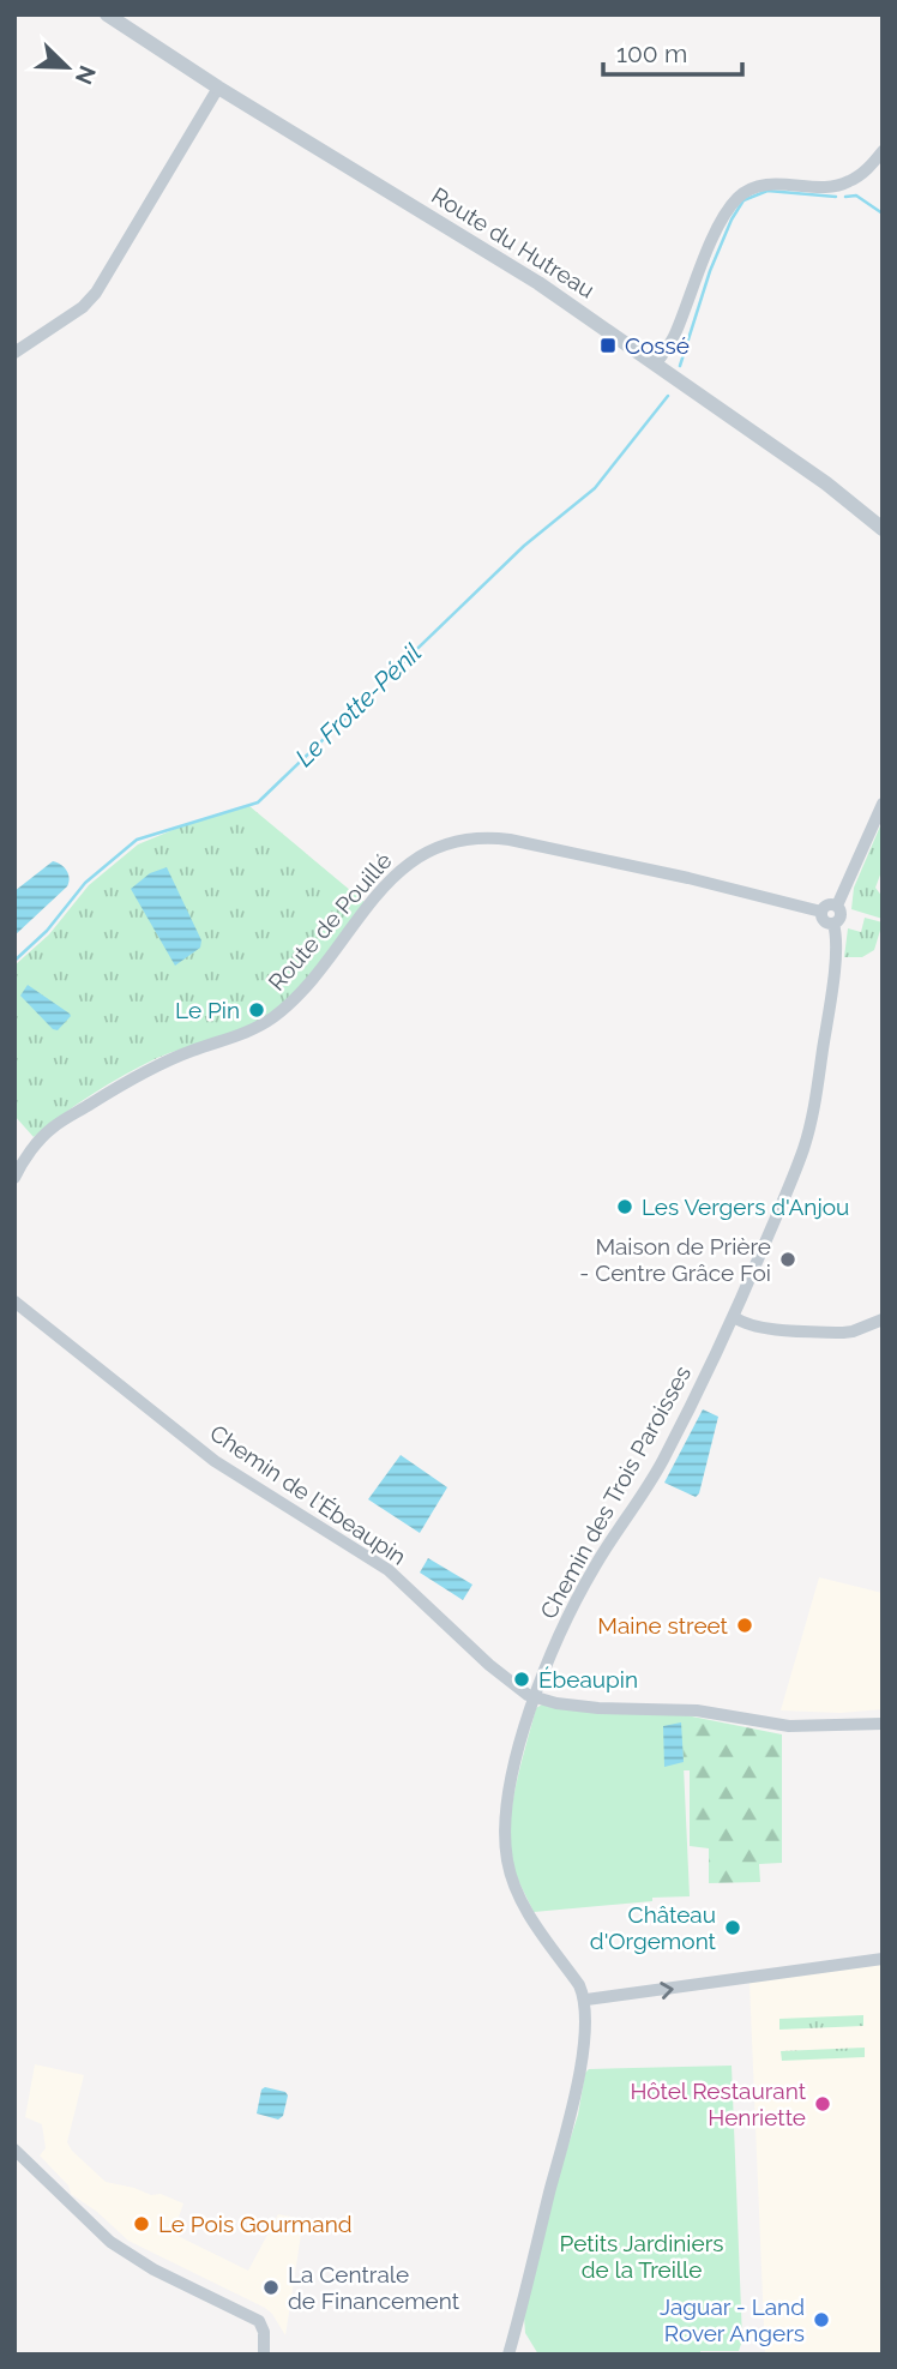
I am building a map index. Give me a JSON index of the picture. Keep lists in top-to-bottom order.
{
  "streets": {
    "street": [
      "Route du Hutreau",
      "Route de Pouillé",
      "Chemin des Trois Paroisses",
      "Chemin de l'Ébeaupin"
    ]
  },
  "crossings": [
    ["Route de Pouillé", "Chemin des Trois Paroisses"],
    ["Chemin des Trois Paroisses", "Chemin de l'Ébeaupin"]
  ],
  "water": ["Le Frotte-Pénil"],
  "parks": ["Petits Jardiniers de la Treille"],
  "places": {
    "transit": ["Cossé"],
    "other": [
      "Le Pin",
      "Les Vergers d'Anjou",
      "Maison de Prière - Centre Grâce Foi",
      "Maine street",
      "Ébeaupin",
      "Château d'Orgemont",
      "Hôtel Restaurant Henriette",
      "Le Pois Gourmand",
      "La Centrale de Financement",
      "Jaguar - Land Rover Angers"
    ]
  },
  "scale_bar": "100 m",
  "north": "bottom right"
}
